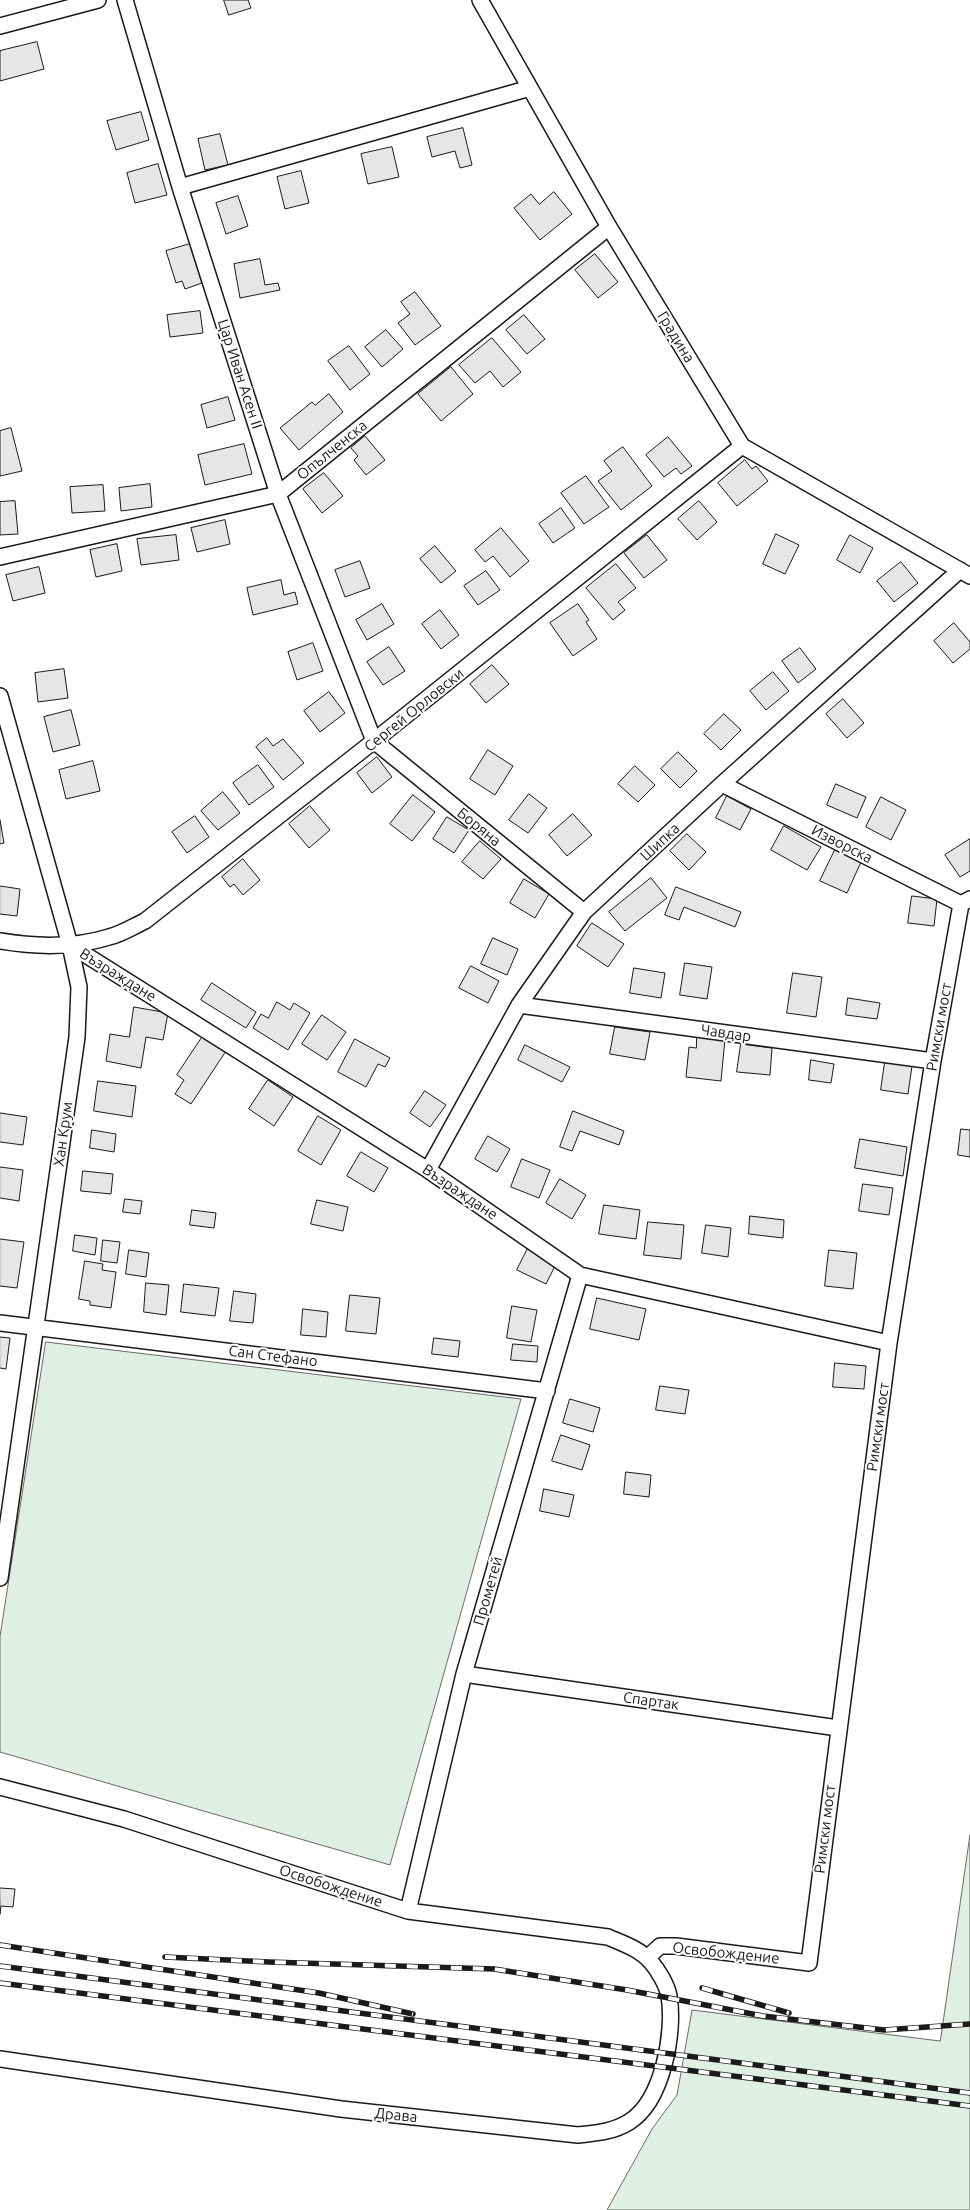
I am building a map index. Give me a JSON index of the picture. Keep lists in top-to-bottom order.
{
  "streets": {
    "street": [
      "Градина",
      "Цар Иван Асен II",
      "Опълченска",
      "Сергей Орловски",
      "Боряна",
      "Шипка",
      "Изворска",
      "Възраждане",
      "Римски мост",
      "Чавдар",
      "Хан Крум",
      "Сан Стефано",
      "Прометей",
      "Спартак",
      "Освобождение",
      "Драва"
    ]
  },
  "crossings": [
    ["Градина", "Опълченска"],
    ["Градина", "Сергей Орловски"],
    ["Градина", "Шипка"],
    ["Цар Иван Асен II", "Опълченска"],
    ["Цар Иван Асен II", "Сергей Орловски"],
    ["Цар Иван Асен II", "Боряна"],
    ["Сергей Орловски", "Боряна"],
    ["Сергей Орловски", "Възраждане"],
    ["Сергей Орловски", "Хан Крум"],
    ["Боряна", "Шипка"],
    ["Шипка", "Изворска"],
    ["Шипка", "Възраждане"],
    ["Шипка", "Чавдар"],
    ["Изворска", "Римски мост"],
    ["Възраждане", "Римски мост"],
    ["Възраждане", "Хан Крум"],
    ["Възраждане", "Прометей"],
    ["Римски мост", "Чавдар"],
    ["Римски мост", "Спартак"],
    ["Римски мост", "Освобождение"],
    ["Хан Крум", "Сан Стефано"],
    ["Сан Стефано", "Прометей"],
    ["Прометей", "Спартак"],
    ["Прометей", "Освобождение"],
    ["Освобождение", "Драва"]
  ]
}
